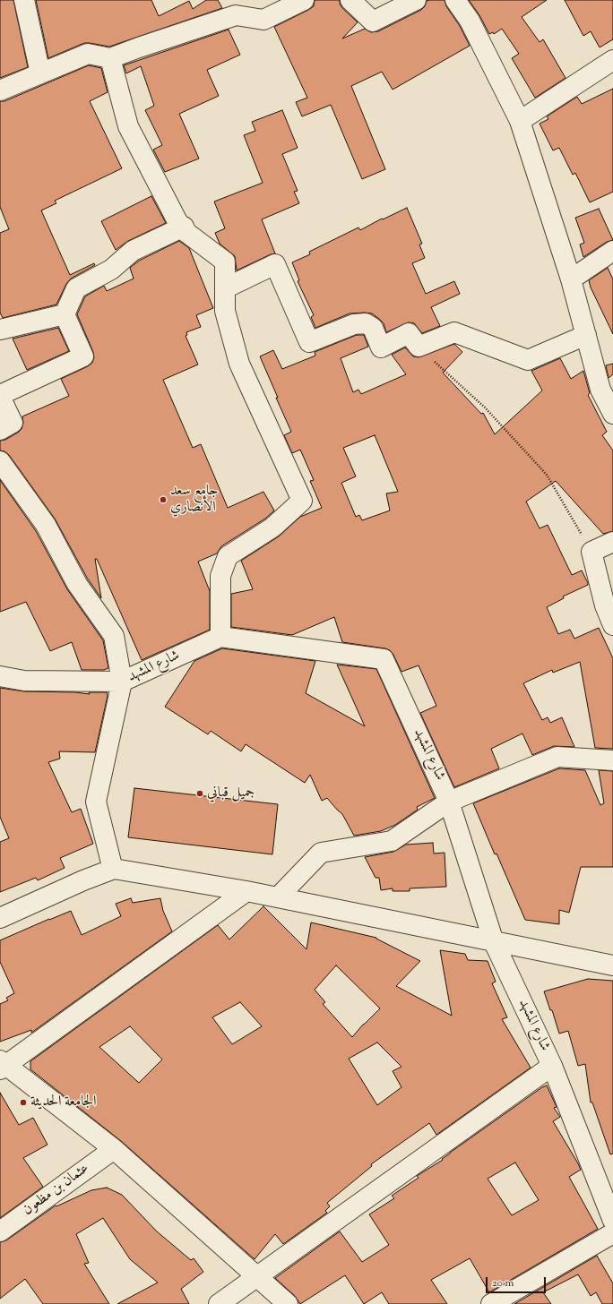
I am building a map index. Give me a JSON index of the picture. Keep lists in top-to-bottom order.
{
  "streets": {
    "street": ["شارع المشهد", "عثمان بن مظعون"]
  },
  "places": ["جامع سعد الأنصاري", "جميل قباني", "الجامعة الحديثة"],
  "scale_bar": "20 m"
}
